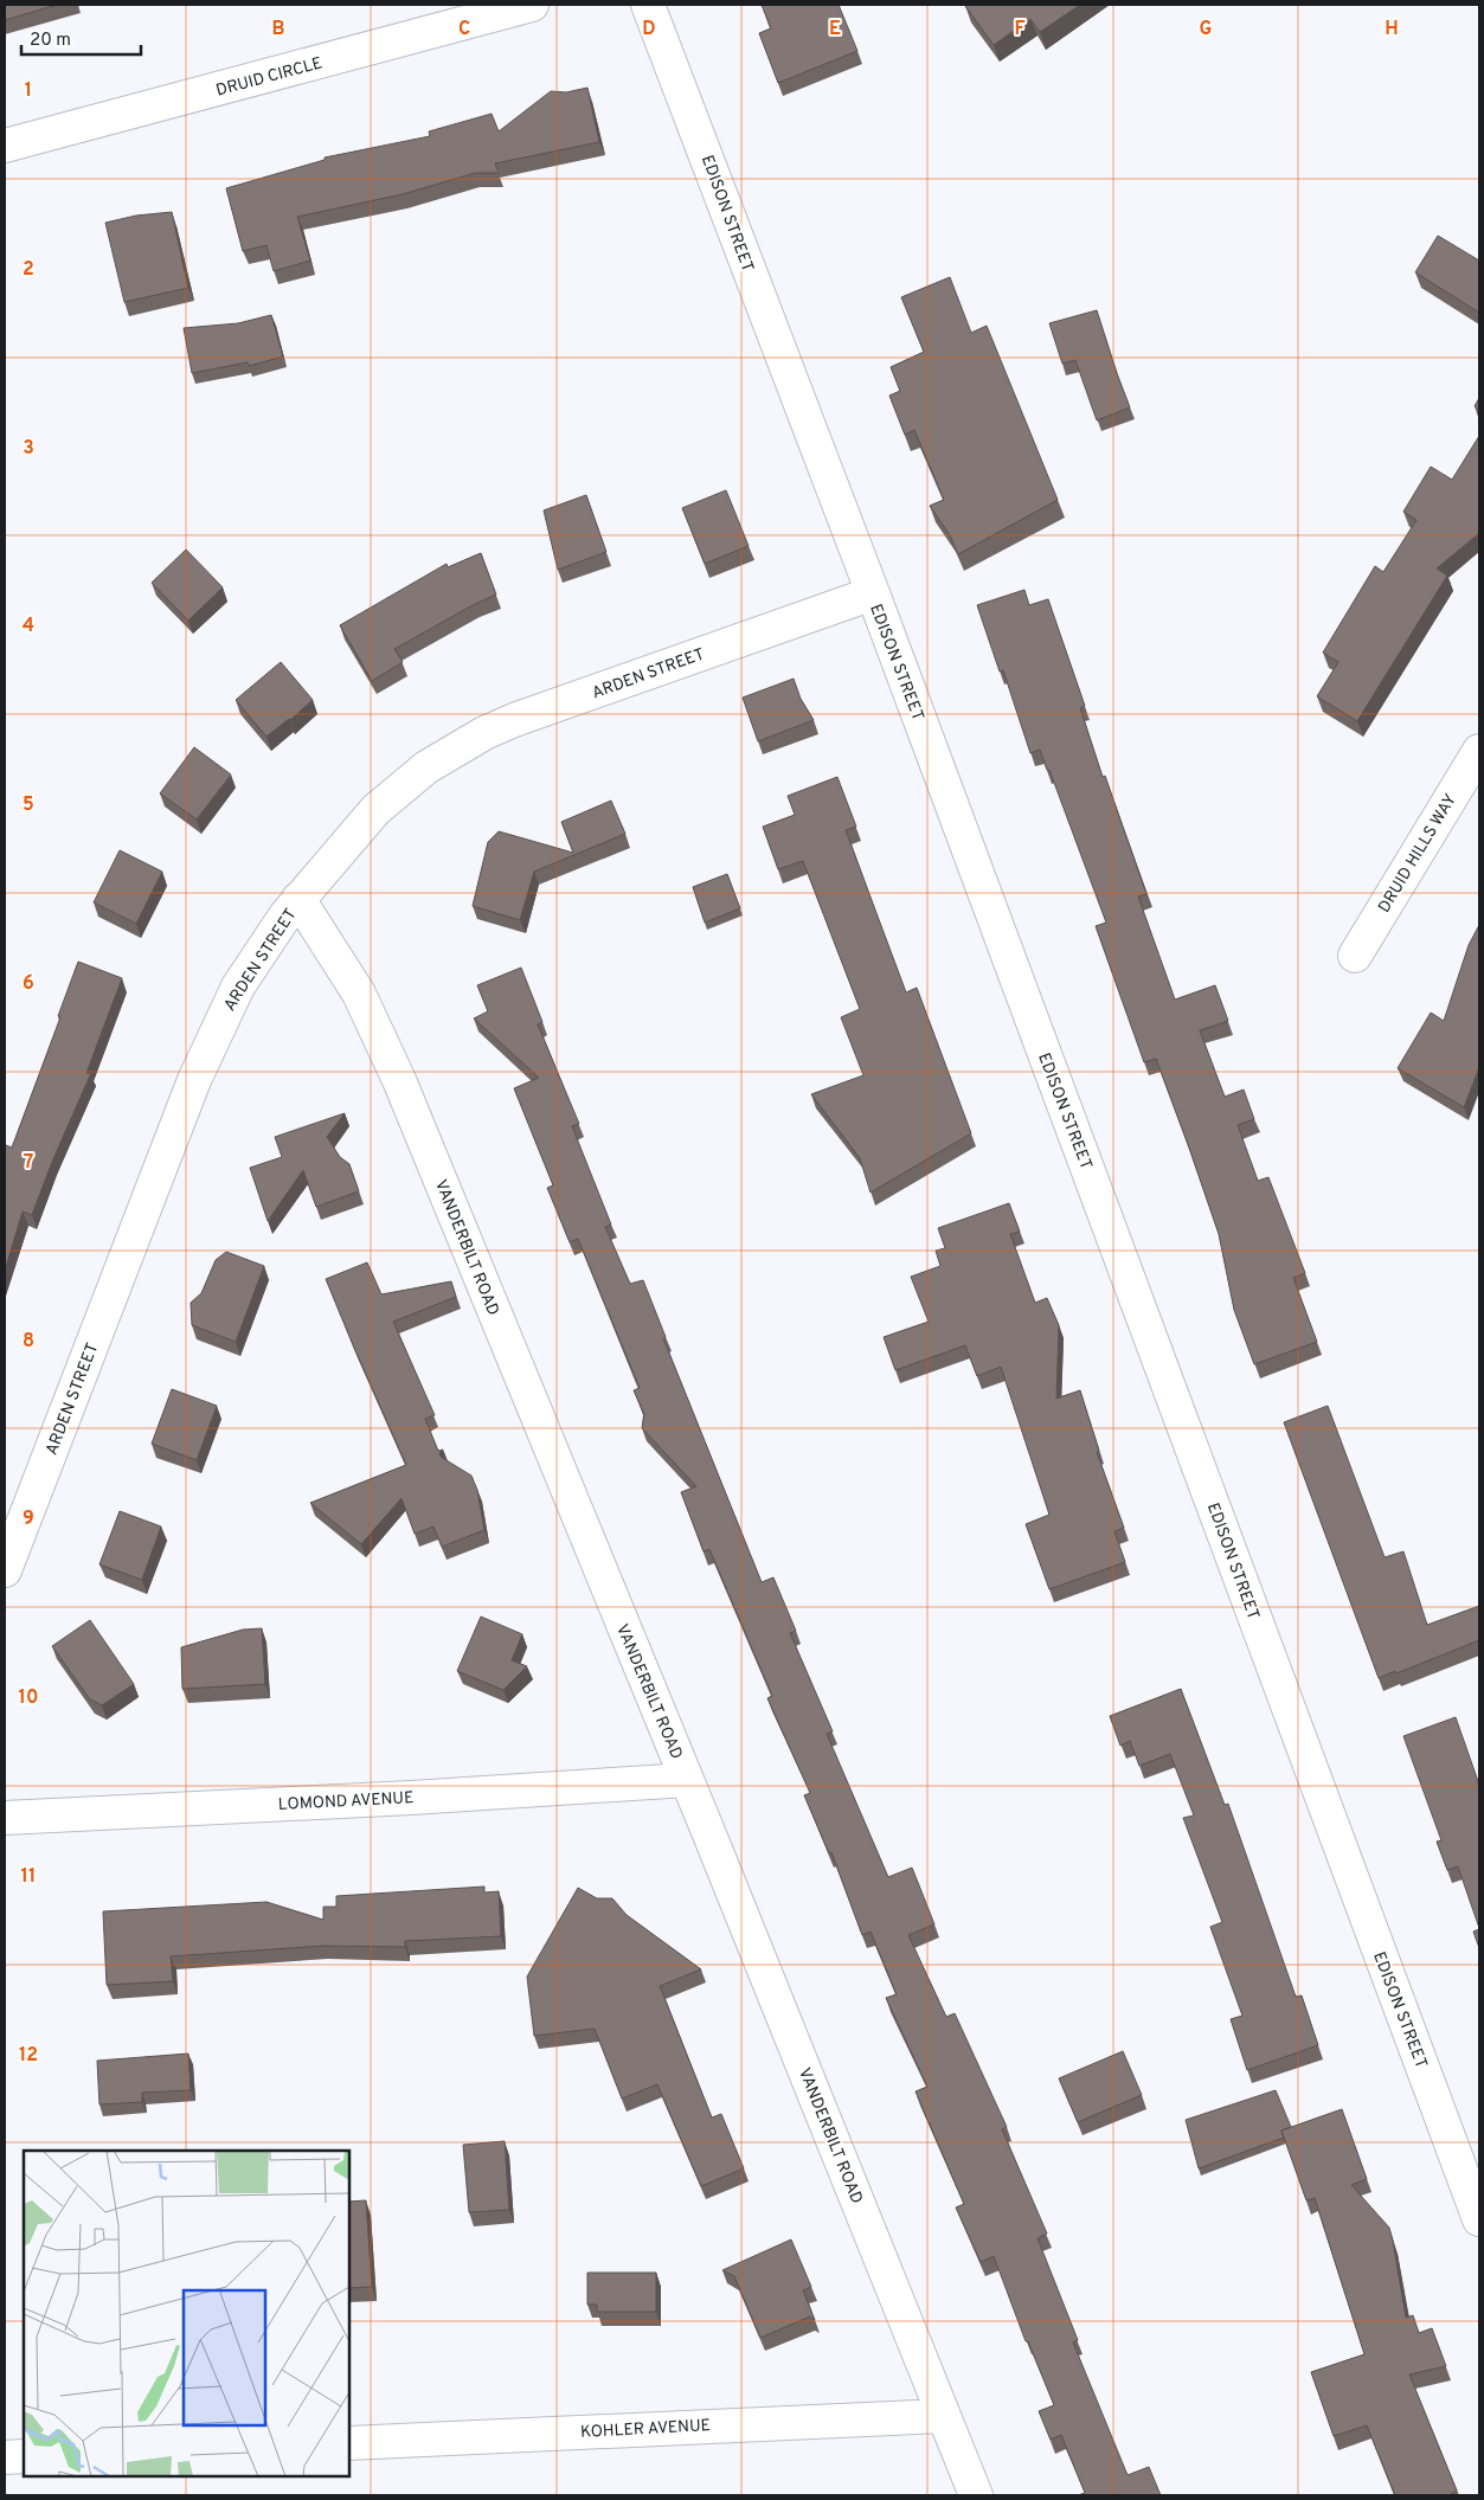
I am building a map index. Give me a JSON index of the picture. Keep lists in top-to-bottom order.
{
  "streets": {
    "street": [
      "DRUID CIRCLE",
      "EDISON STREET",
      "ARDEN STREET",
      "DRUID HILLS WAY",
      "VANDERBILT ROAD",
      "LOMOND AVENUE",
      "KOHLER AVENUE"
    ]
  },
  "crossings": [
    ["EDISON STREET", "ARDEN STREET"],
    ["ARDEN STREET", "VANDERBILT ROAD"],
    ["VANDERBILT ROAD", "LOMOND AVENUE"],
    ["VANDERBILT ROAD", "KOHLER AVENUE"]
  ],
  "scale_bar": "20 m",
  "grid": {
    "columns": [
      "B",
      "C",
      "D",
      "E",
      "F",
      "G",
      "H"
    ],
    "rows": [
      "1",
      "2",
      "3",
      "4",
      "5",
      "6",
      "7",
      "8",
      "9",
      "10",
      "11",
      "12"
    ]
  }
}
